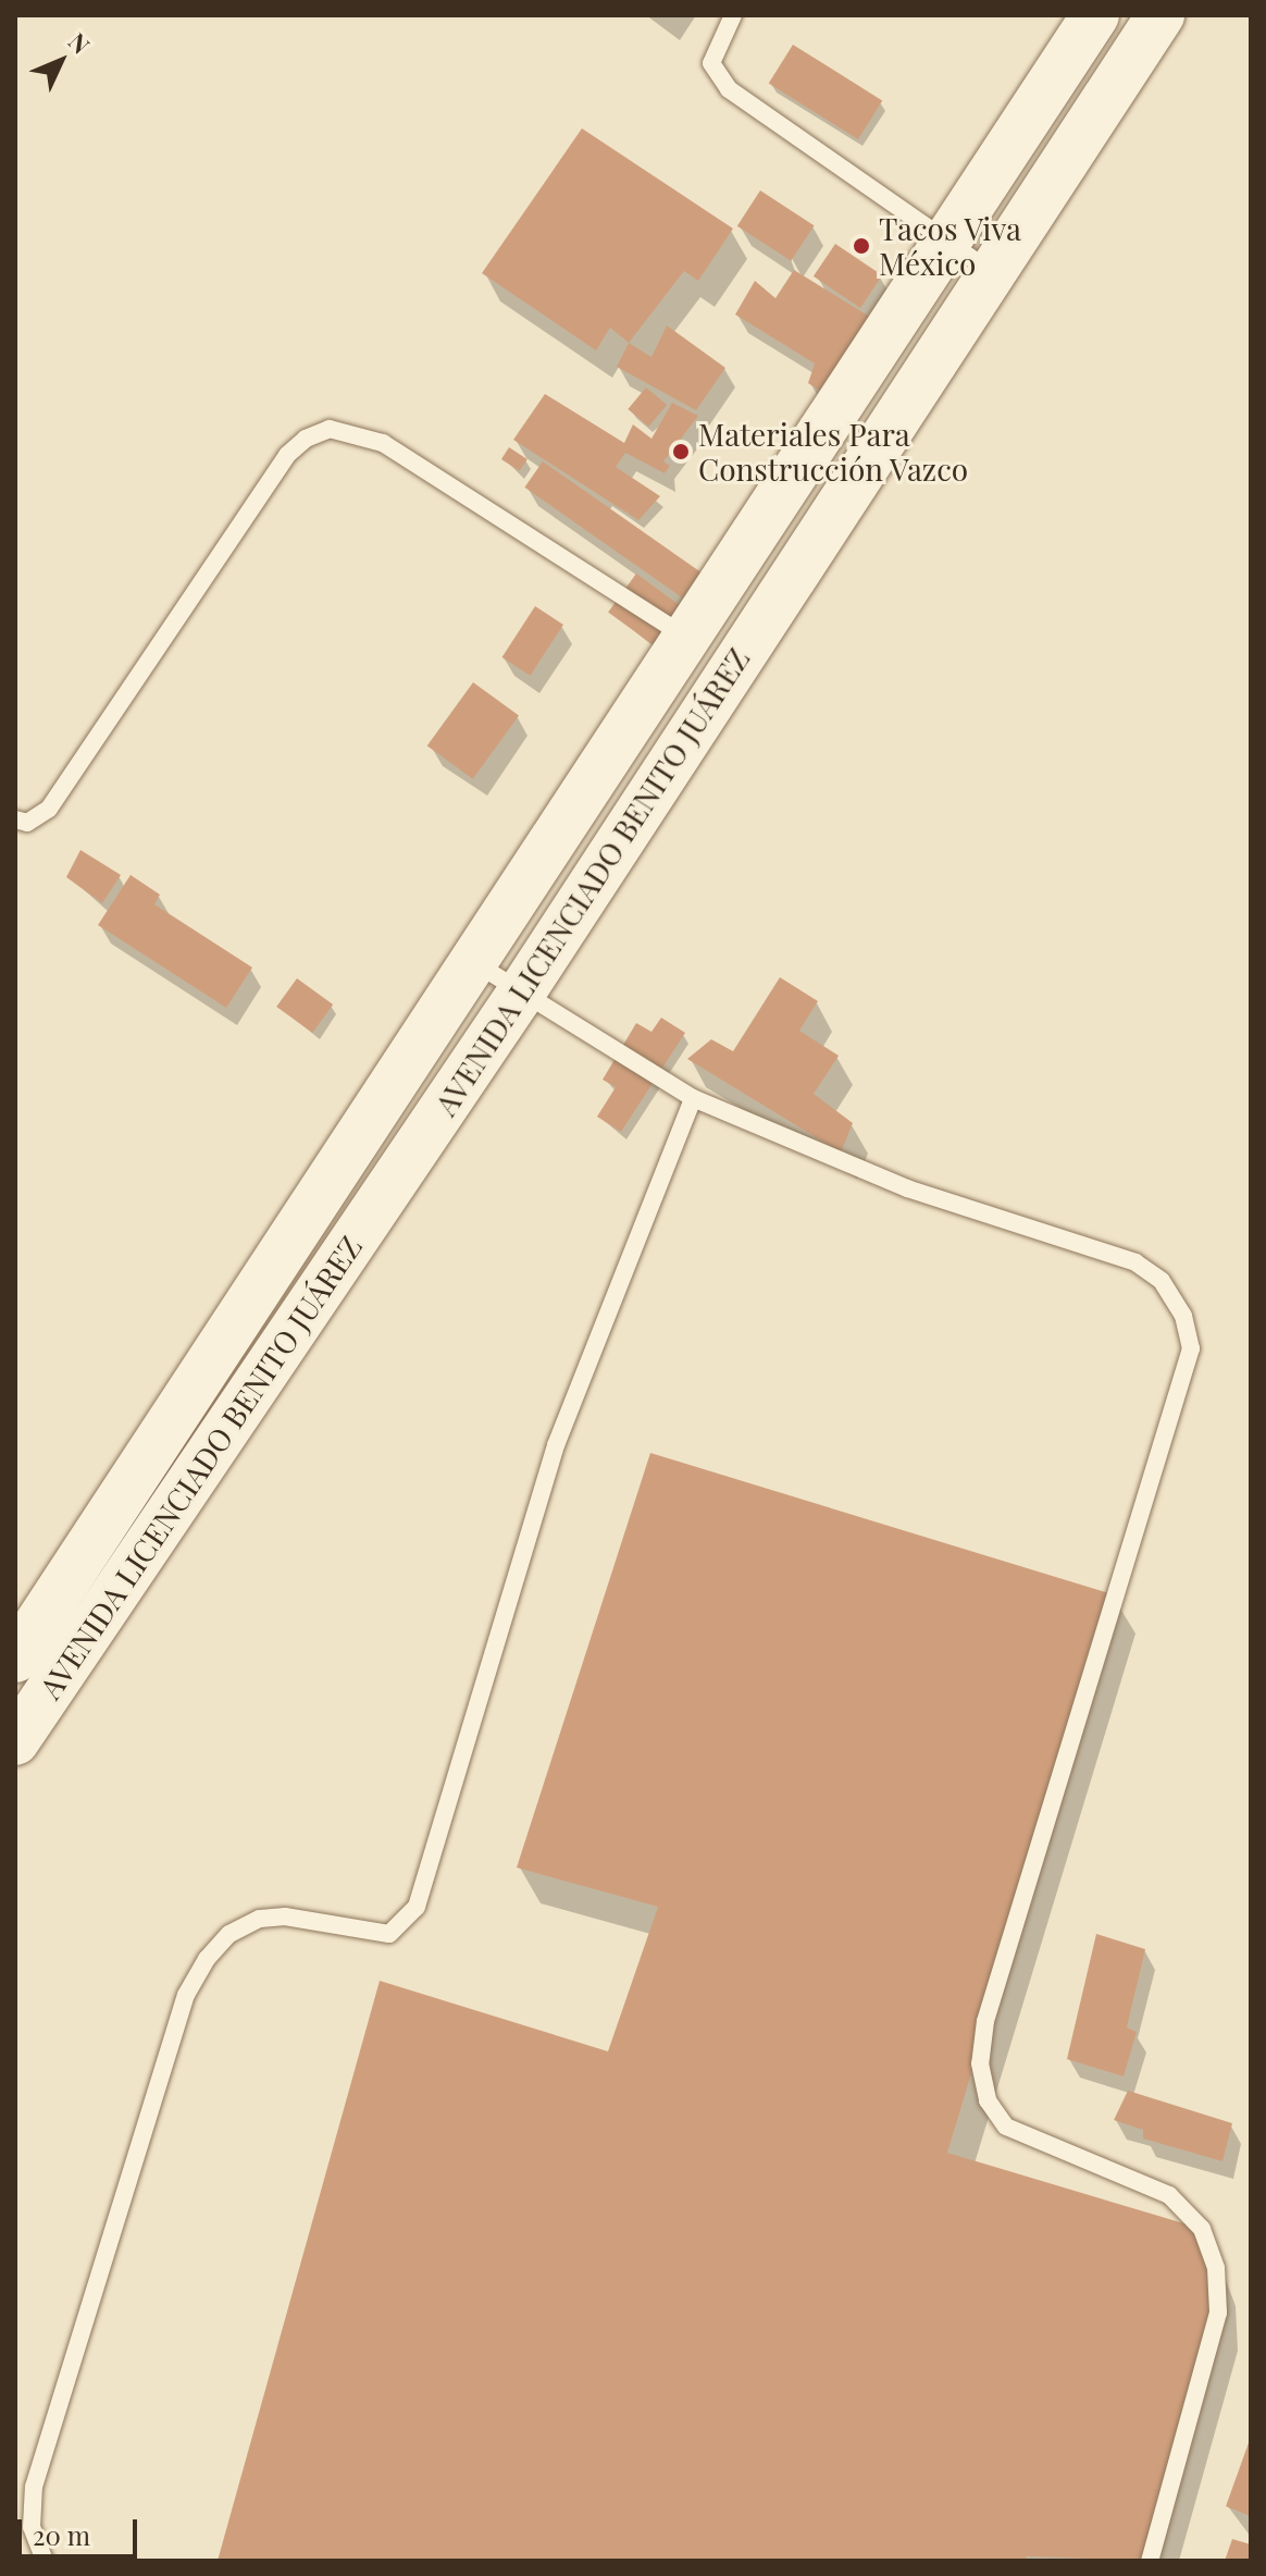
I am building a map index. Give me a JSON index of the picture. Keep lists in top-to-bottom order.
{
  "streets": {
    "main road": ["AVENIDA LICENCIADO BENITO JUÁREZ"]
  },
  "places": ["Tacos Viva México", "Materiales Para Construcción Vazco"],
  "scale_bar": "20 m",
  "north": "top right"
}
